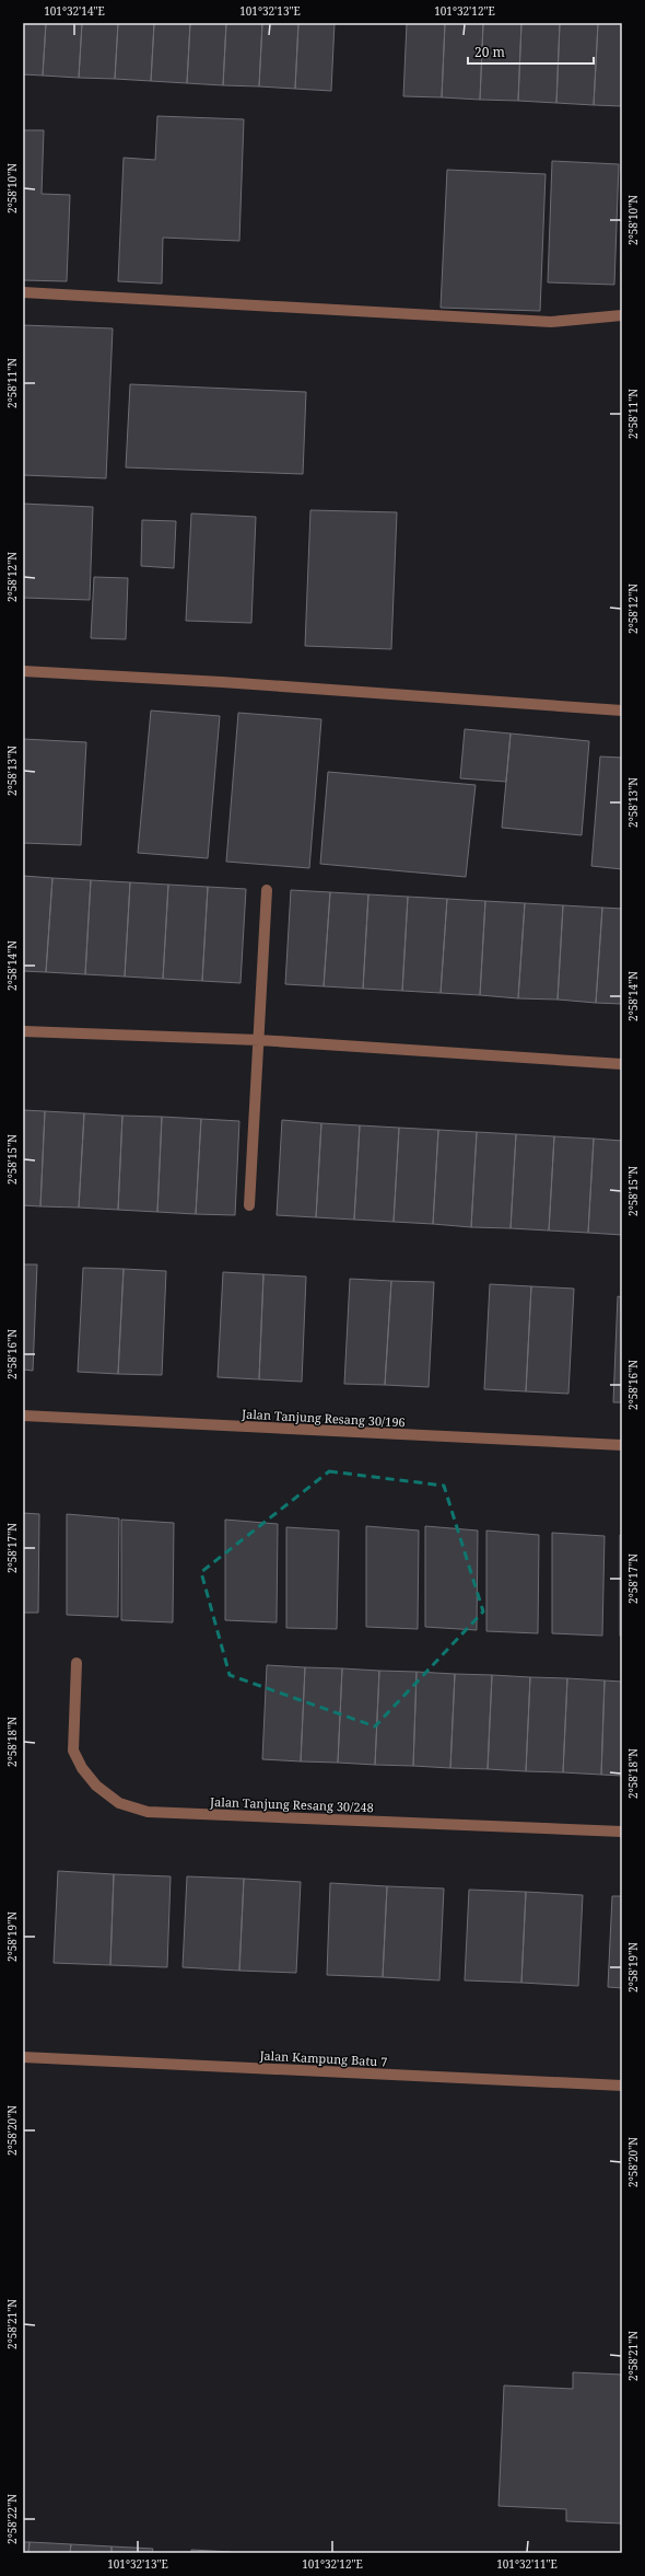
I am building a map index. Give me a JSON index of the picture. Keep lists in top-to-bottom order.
{
  "streets": {
    "street": ["Jalan Tanjung Resang 30/196", "Jalan Tanjung Resang 30/248", "Jalan Kampung Batu 7"]
  },
  "scale_bar": "20 m",
  "coordinates": [
    "101°32'14\"E",
    "101°32'13\"E",
    "101°32'12\"E",
    "2°58'10\"N",
    "2°58'11\"N",
    "2°58'12\"N",
    "2°58'13\"N",
    "2°58'14\"N",
    "2°58'15\"N",
    "2°58'16\"N",
    "2°58'17\"N",
    "2°58'18\"N",
    "2°58'19\"N",
    "2°58'20\"N",
    "2°58'21\"N",
    "2°58'22\"N",
    "101°32'11\"E"
  ]
}
